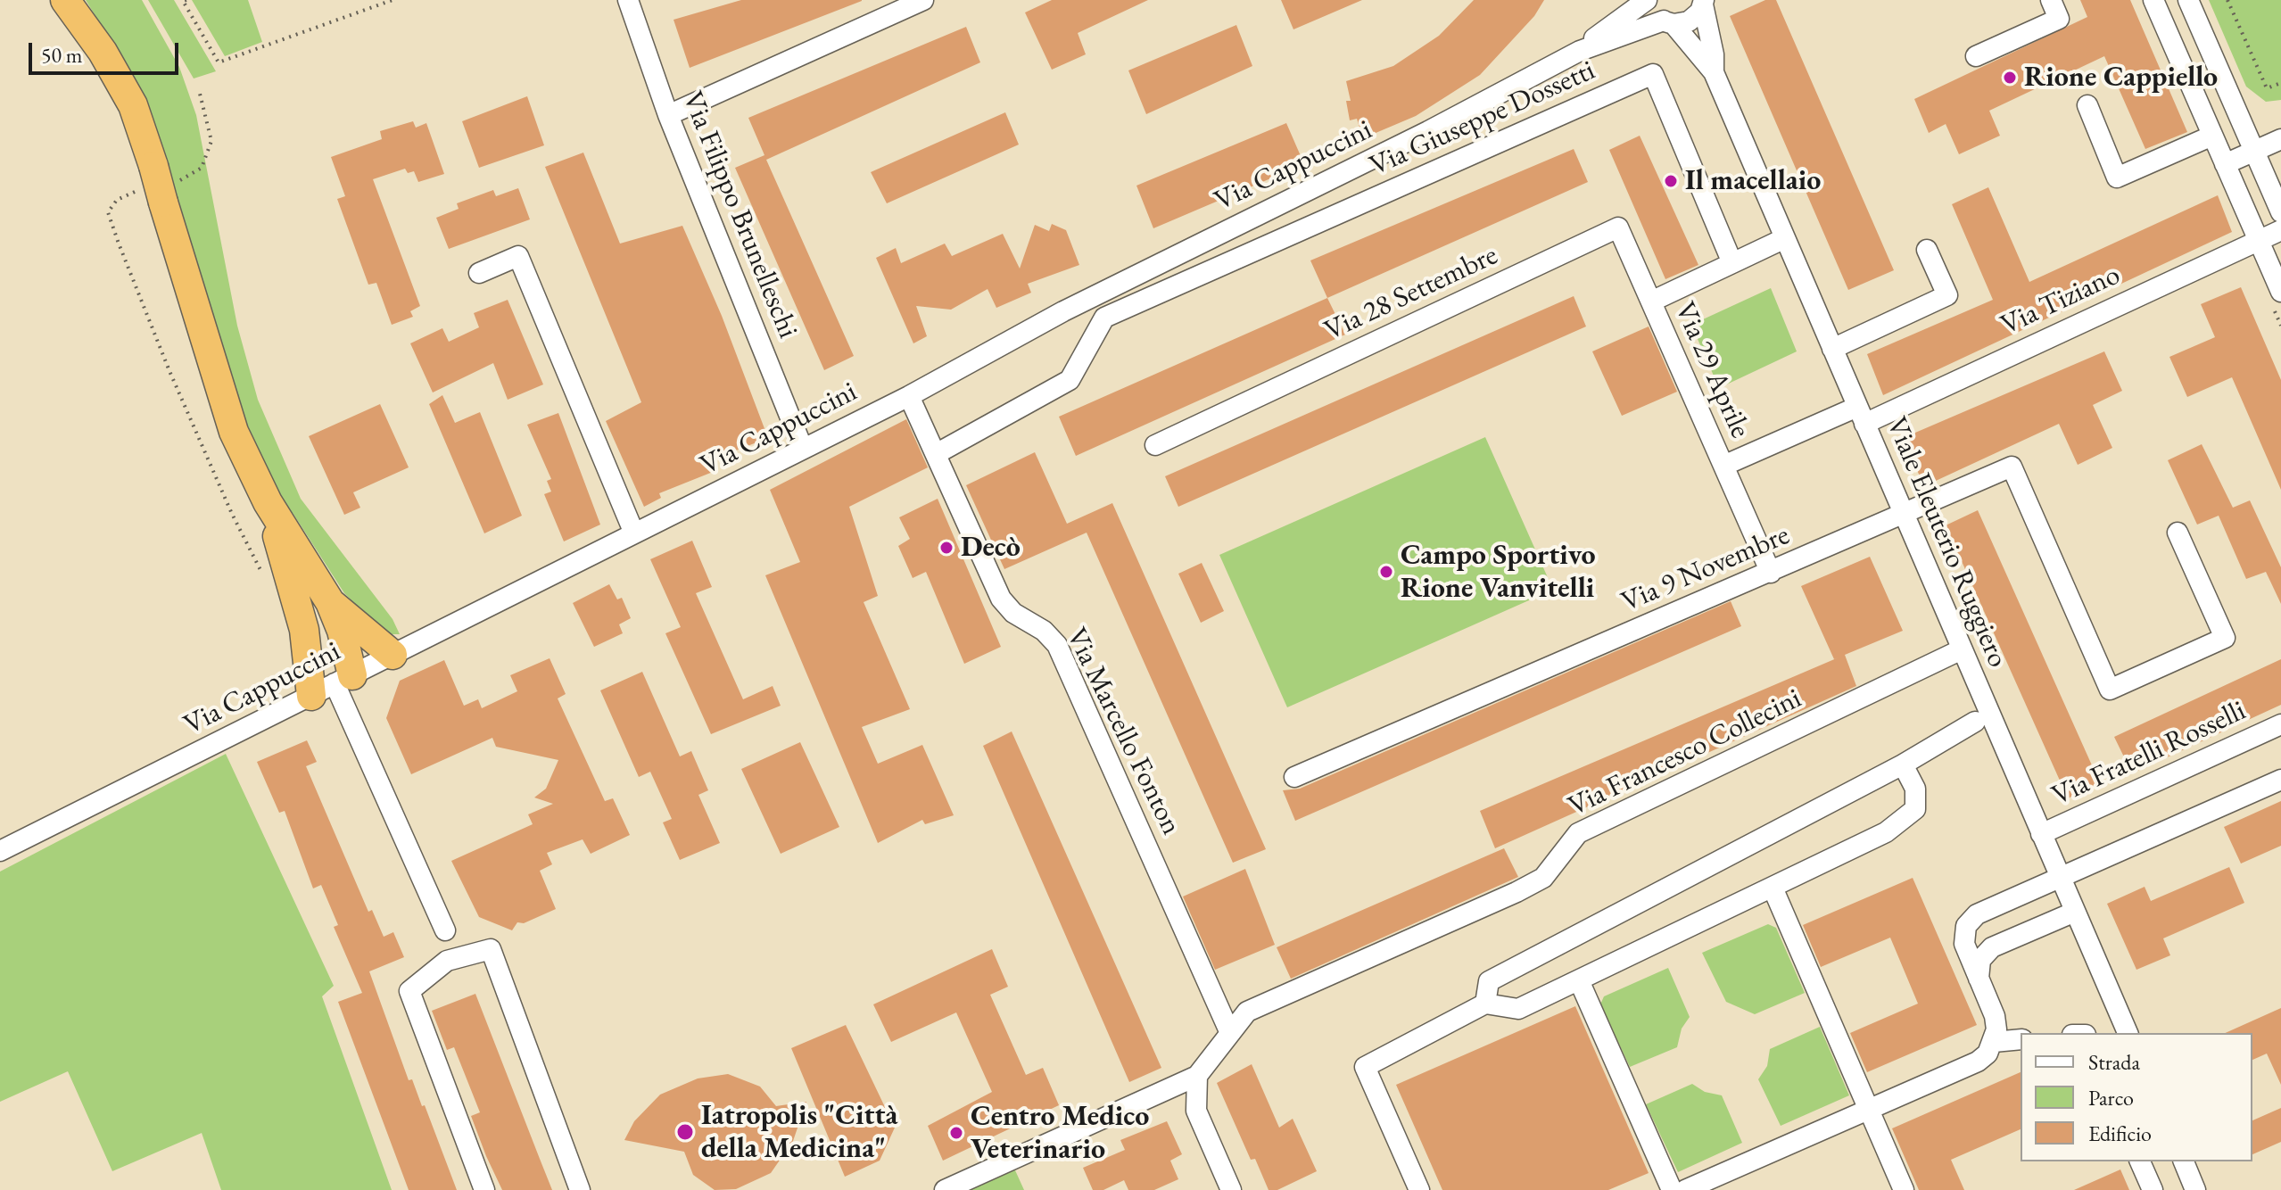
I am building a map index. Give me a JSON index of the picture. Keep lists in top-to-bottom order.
{
  "streets": {
    "street": [
      "Via Giuseppe Dossetti",
      "Via Cappuccini",
      "Via Filippo Brunelleschi",
      "Via 28 Settembre",
      "Via Tiziano",
      "Via 29 Aprile",
      "Viale Eleuterio Ruggiero",
      "Via 9 Novembre",
      "Via Marcello Fonton",
      "Via Francesco Collecini",
      "Via Fratelli Rosselli"
    ]
  },
  "crossings": [
    ["Via Giuseppe Dossetti", "Via 29 Aprile"],
    ["Via Giuseppe Dossetti", "Via Marcello Fonton"],
    ["Via Cappuccini", "Via Filippo Brunelleschi"],
    ["Via Cappuccini", "Viale Eleuterio Ruggiero"],
    ["Via Cappuccini", "Via Marcello Fonton"],
    ["Via 28 Settembre", "Via 29 Aprile"],
    ["Via Tiziano", "Via 29 Aprile"],
    ["Via Tiziano", "Viale Eleuterio Ruggiero"],
    ["Via 29 Aprile", "Viale Eleuterio Ruggiero"],
    ["Via 29 Aprile", "Via 9 Novembre"],
    ["Viale Eleuterio Ruggiero", "Via 9 Novembre"],
    ["Viale Eleuterio Ruggiero", "Via Francesco Collecini"],
    ["Viale Eleuterio Ruggiero", "Via Fratelli Rosselli"],
    ["Via Marcello Fonton", "Via Francesco Collecini"]
  ],
  "places": [
    "Rione Cappiello",
    "Il macellaio",
    "Decò",
    "Campo Sportivo Rione Vanvitelli",
    "Iatropolis \"Città della Medicina\"",
    "Centro Medico Veterinario"
  ],
  "legend": ["Strada", "Parco", "Edificio"],
  "scale_bar": "50 m"
}
